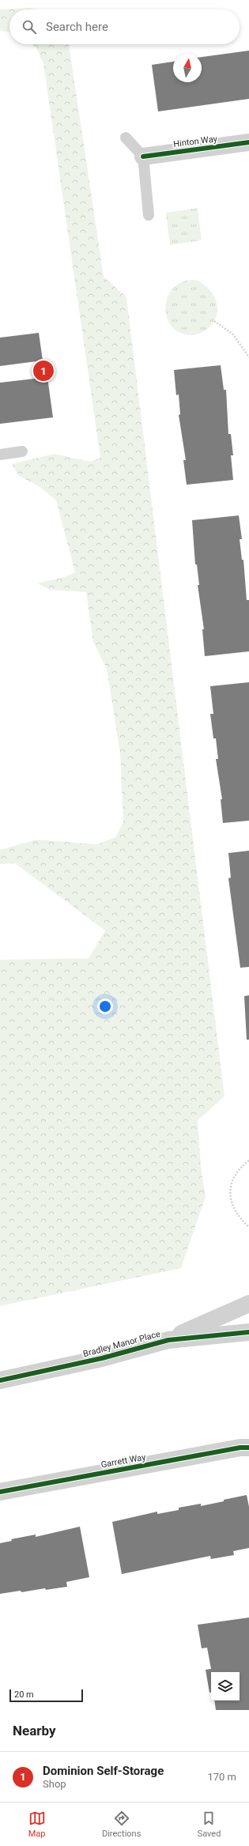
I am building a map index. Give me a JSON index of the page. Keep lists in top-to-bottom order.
{
  "streets": {
    "street": ["Hinton Way", "Bradley Manor Place", "Garrett Way"]
  },
  "scale_bar": "20 m",
  "north": "top",
  "page": {
    "search": "Search here",
    "pins": "1",
    "scale": "20 m",
    "heading": "Nearby",
    "list": [
      {
        "mark": "1",
        "name": "Dominion Self-Storage",
        "note": "Shop",
        "value": "170 m"
      }
    ],
    "nav": ["Map", "Directions", "Saved"]
  }
}
